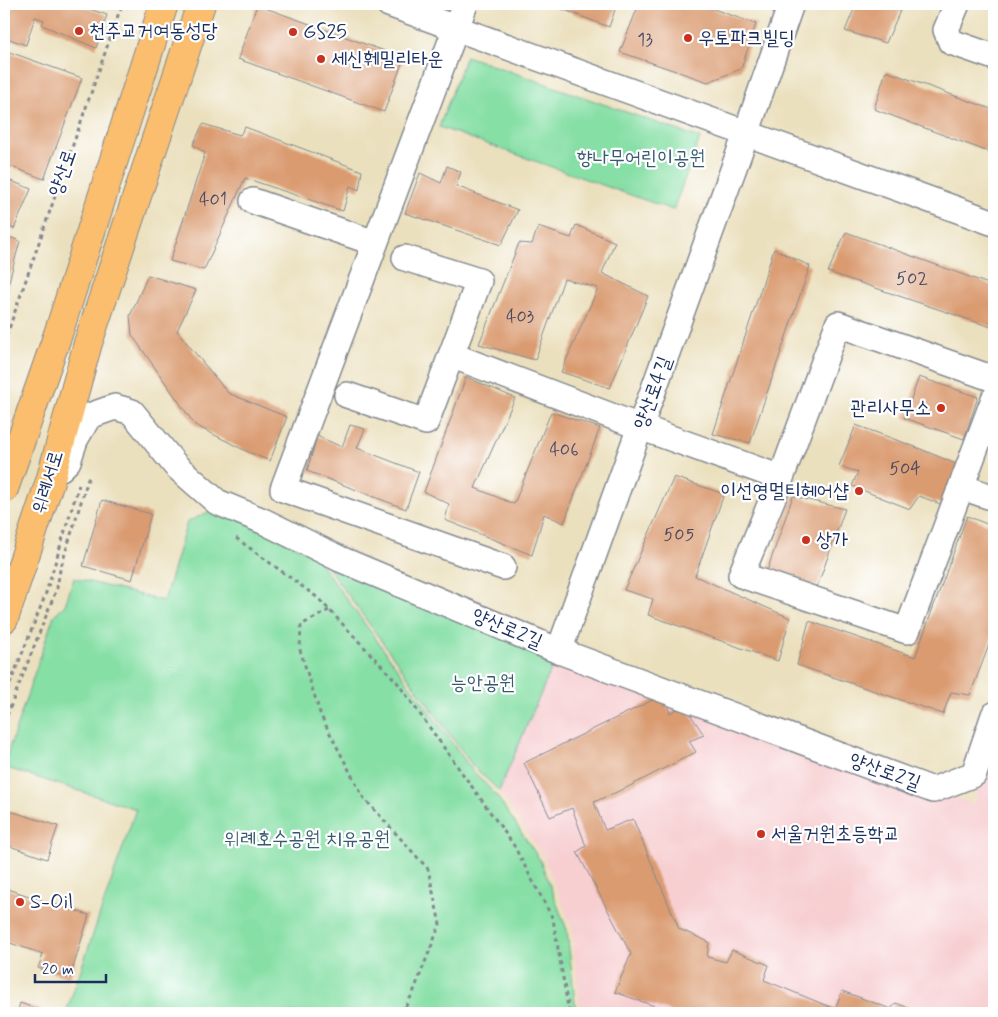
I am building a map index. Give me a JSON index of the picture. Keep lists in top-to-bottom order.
{
  "streets": {
    "main road": ["위례서로"],
    "street": ["양산로4길", "양산로2길"],
    "path": ["양산로"]
  },
  "crossings": [
    ["양산로4길", "양산로2길"],
    ["위례서로", "양산로2길"]
  ],
  "parks": ["향나무어린이공원", "능안공원", "위례호수공원 치유공원"],
  "places": [
    "천주교거여동성당",
    "GS25",
    "우토파크빌딩",
    "세신훼밀리타운",
    "관리사무소",
    "이선영멀티헤어샵",
    "상가",
    "서울거원초등학교",
    "S-Oil"
  ],
  "house_numbers": [
    "13",
    "401",
    "502",
    "403",
    "406",
    "504",
    "505"
  ],
  "scale_bar": "20 m"
}
